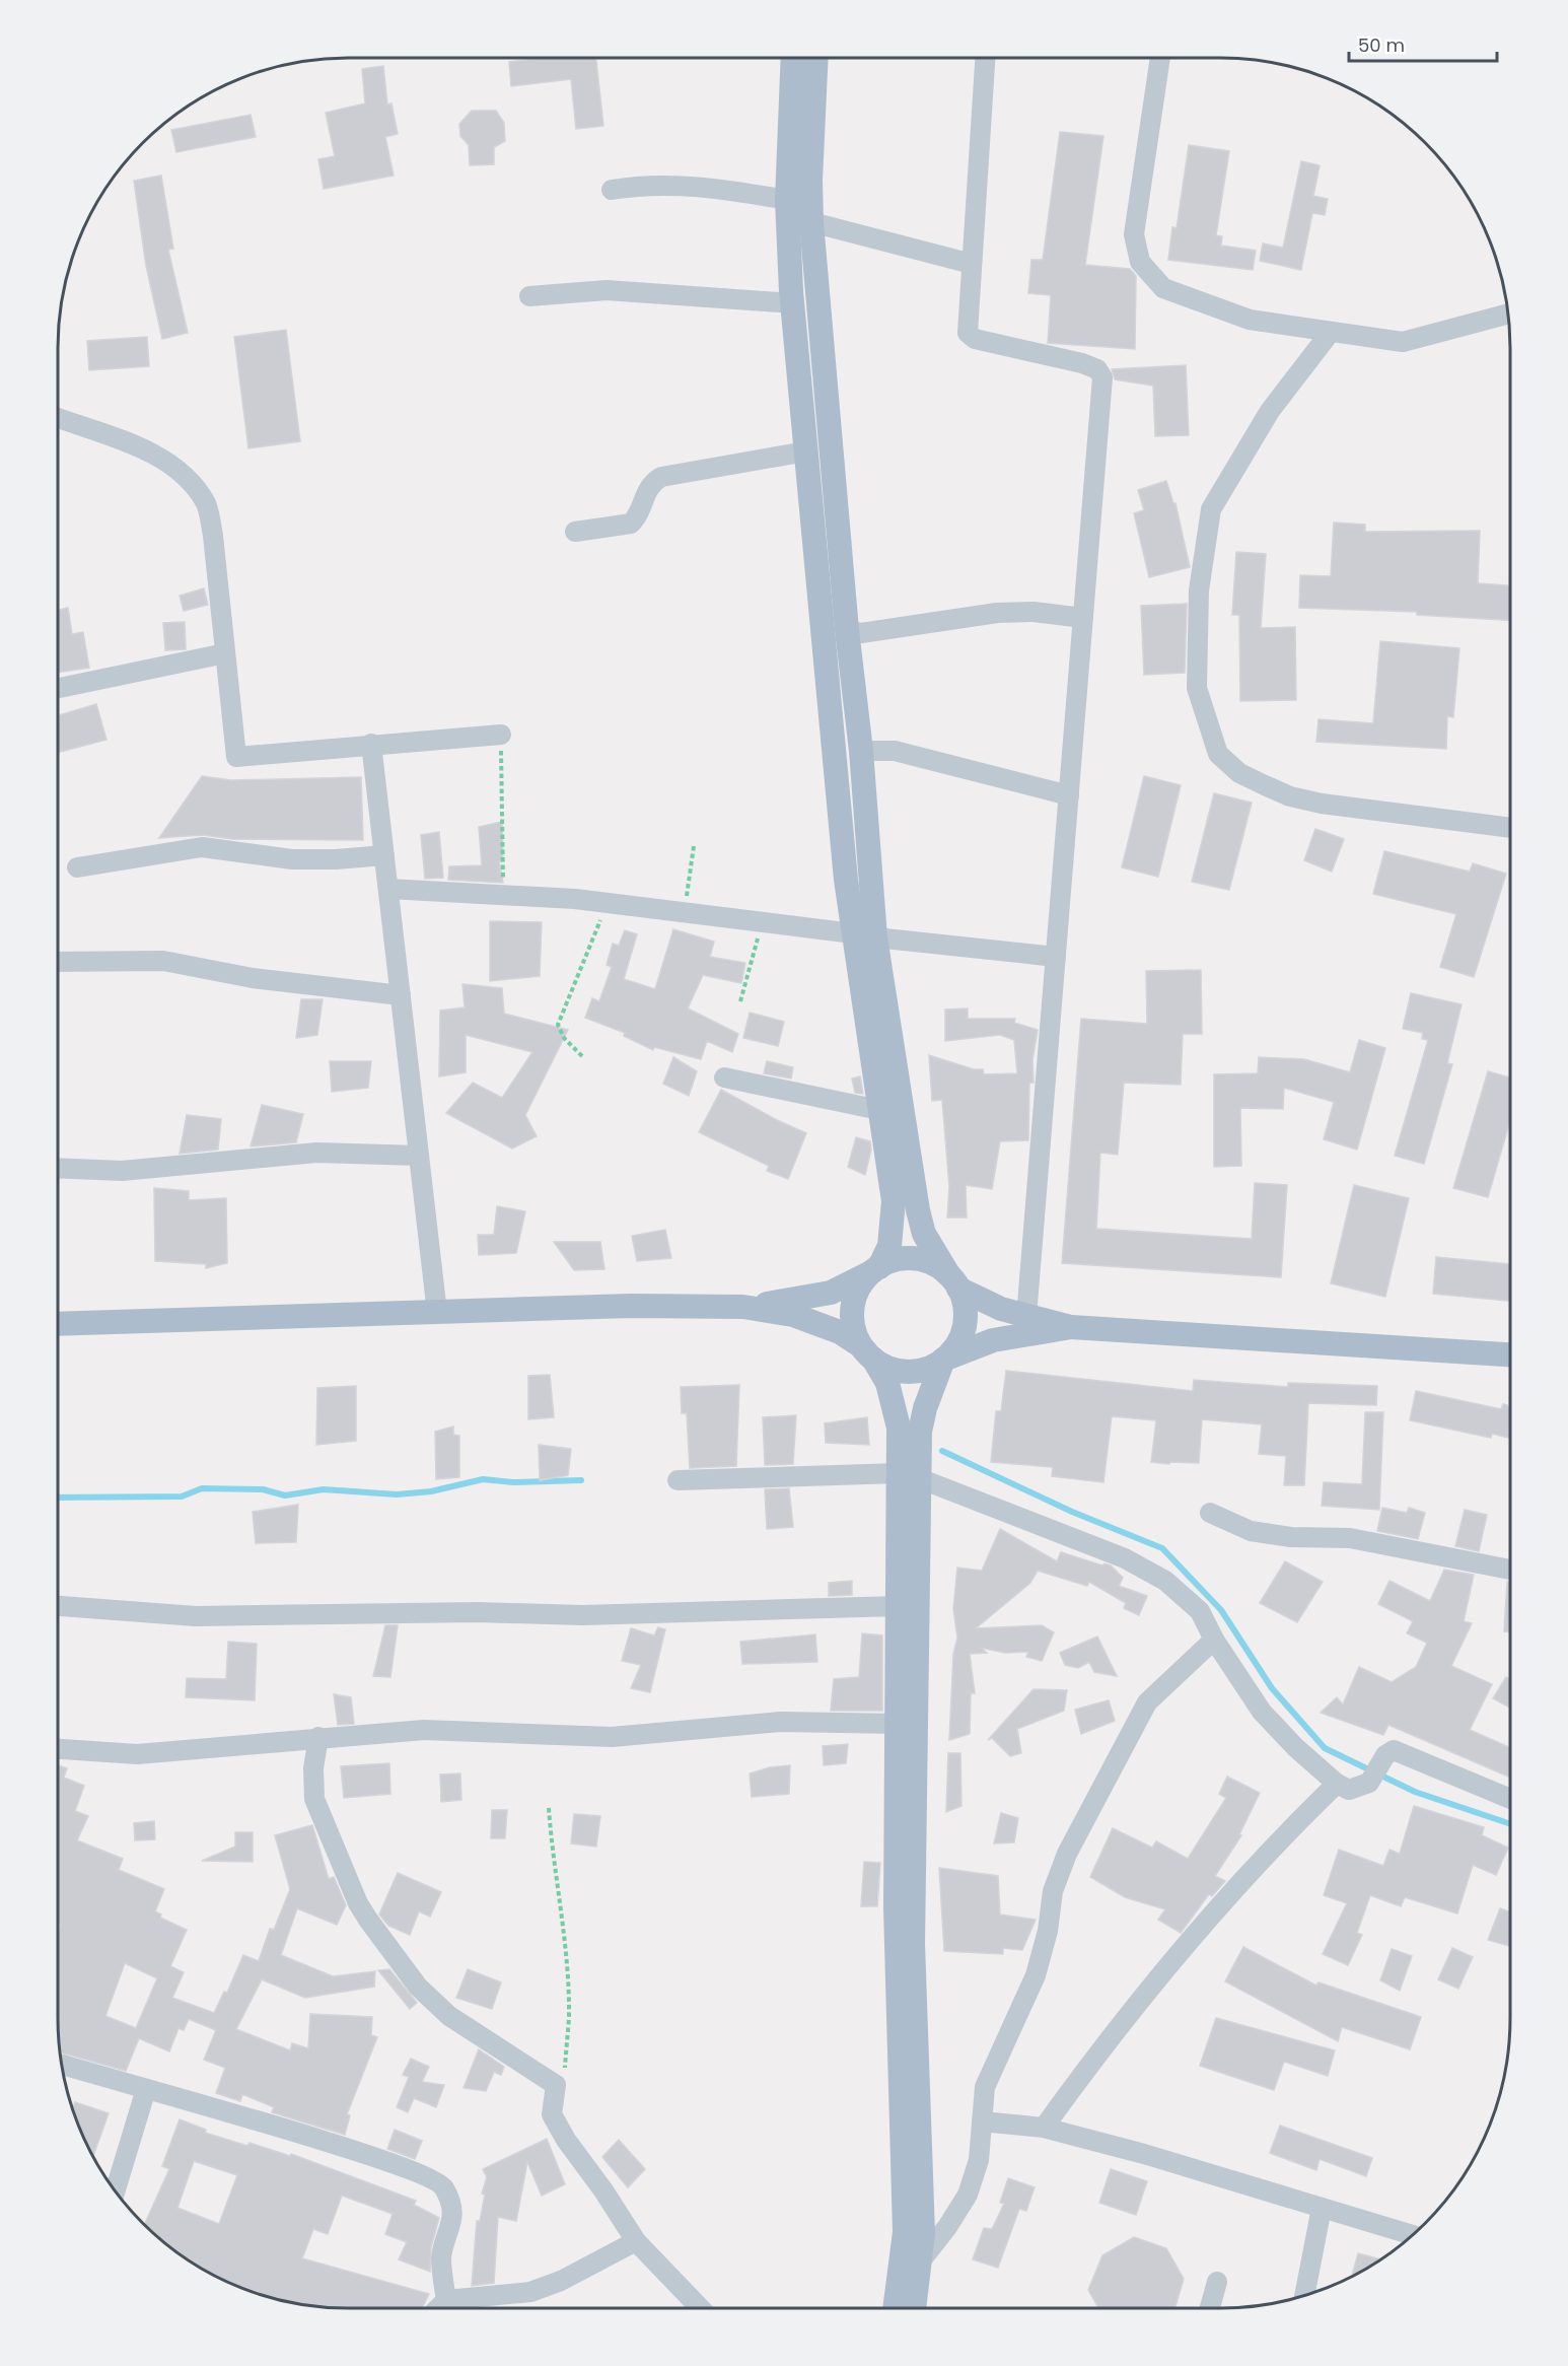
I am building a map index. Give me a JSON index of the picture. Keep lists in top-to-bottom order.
{
  "scale_bar": "50 m"
}
